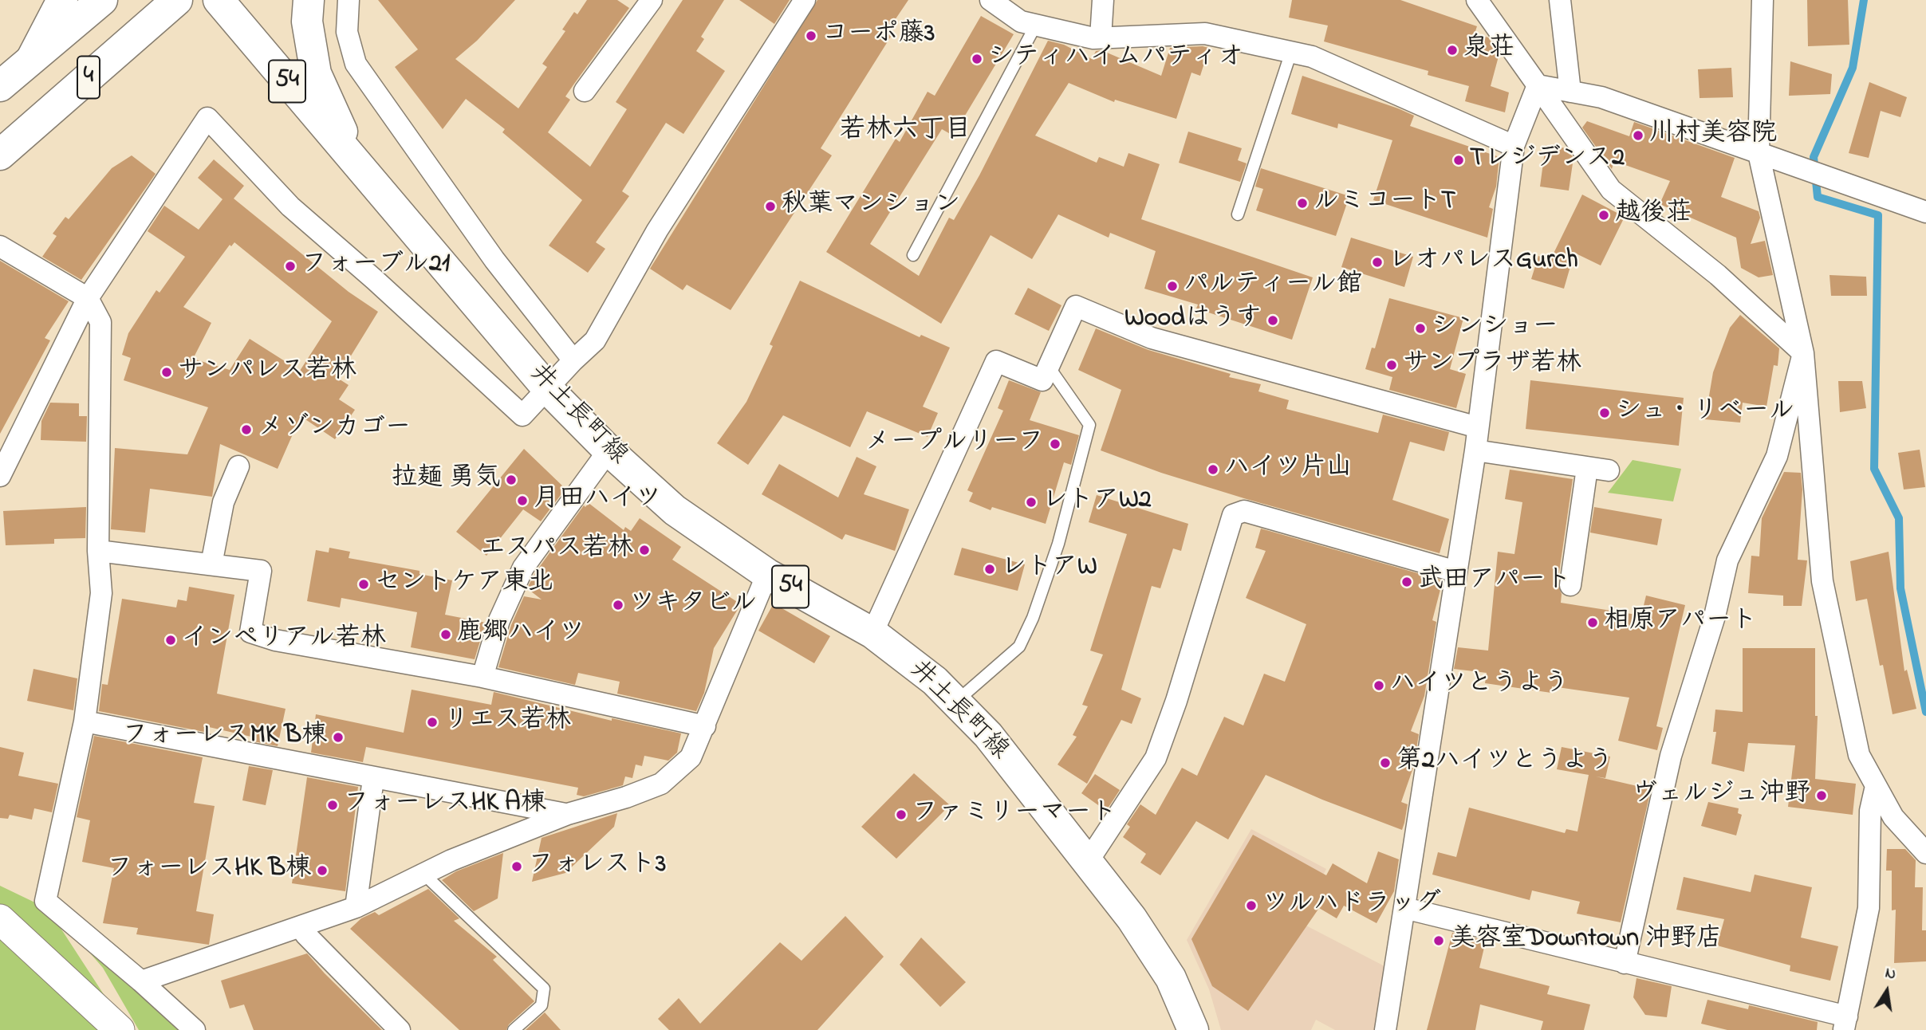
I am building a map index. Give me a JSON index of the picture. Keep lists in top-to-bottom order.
{
  "streets": {
    "main road": ["4", "54", "井土長町線"]
  },
  "districts": ["若林六丁目"],
  "places": [
    "コーポ藤3",
    "泉荘",
    "シティハイムパティオ",
    "川村美容院",
    "Tレジデンス2",
    "ルミコートT",
    "秋葉マンション",
    "越後荘",
    "レオパレスGurch",
    "フォーブル21",
    "パルティール館",
    "Woodはうす",
    "シンショー",
    "サンプラザ若林",
    "サンパレス若林",
    "シュ・リベール",
    "メゾンカゴー",
    "メープルリーフ",
    "ハイツ片山",
    "拉麺 勇気",
    "月田ハイツ",
    "レトアW2",
    "エスパス若林",
    "レトアW",
    "武田アパート",
    "セントケア東北",
    "ツキタビル",
    "相原アパート",
    "鹿郷ハイツ",
    "インペリアル若林",
    "ハイツとうよう",
    "リエス若林",
    "フォーレスMK B棟",
    "第2ハイツとうよう",
    "ヴェルジュ沖野",
    "フォーレスHK A棟",
    "ファミリーマート",
    "フォレスト3",
    "フォーレスHK B棟",
    "ツルハドラッグ",
    "美容室Downtown 沖野店"
  ],
  "north": "top"
}
